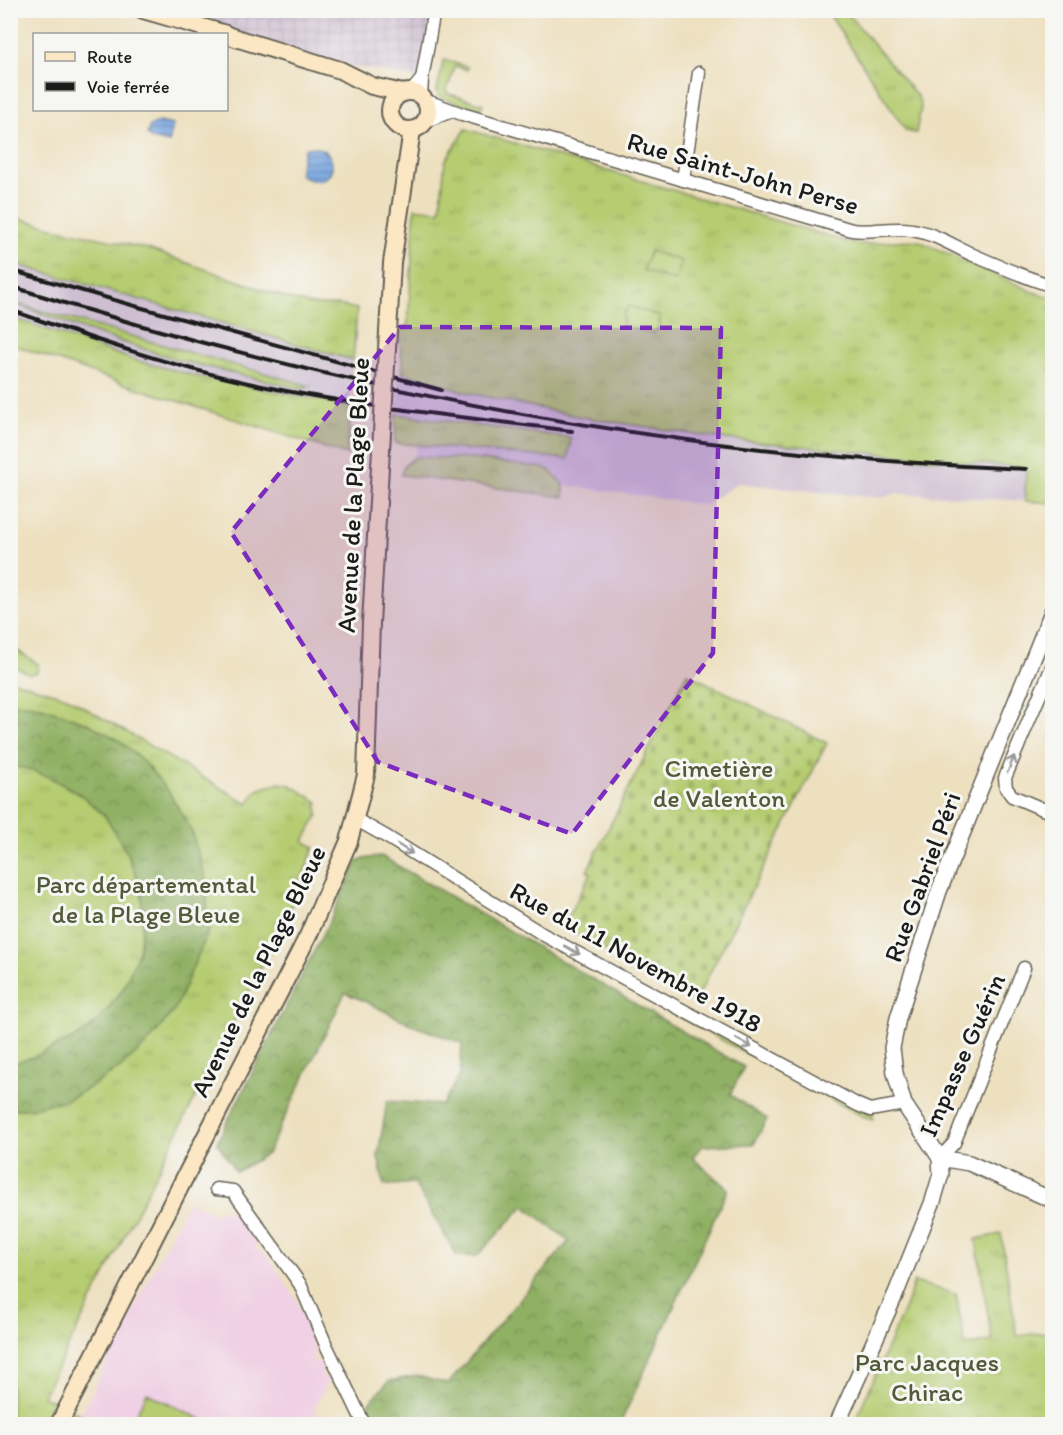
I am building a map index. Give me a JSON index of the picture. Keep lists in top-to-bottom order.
{
  "streets": {
    "main road": ["Avenue de la Plage Bleue"],
    "street": [
      "Rue Saint-John Perse",
      "Rue Gabriel Péri",
      "Rue du 11 Novembre 1918",
      "Impasse Guérin"
    ]
  },
  "crossings": [
    ["Rue Saint-John Perse", "Avenue de la Plage Bleue"],
    ["Avenue de la Plage Bleue", "Rue du 11 Novembre 1918"],
    ["Rue Gabriel Péri", "Rue du 11 Novembre 1918"],
    ["Rue Gabriel Péri", "Impasse Guérin"]
  ],
  "one_way": ["Rue du 11 Novembre 1918"],
  "parks": ["Cimetière de Valenton", "Parc départemental de la Plage Bleue", "Parc Jacques Chirac"],
  "legend": ["Route", "Voie ferrée"]
}
